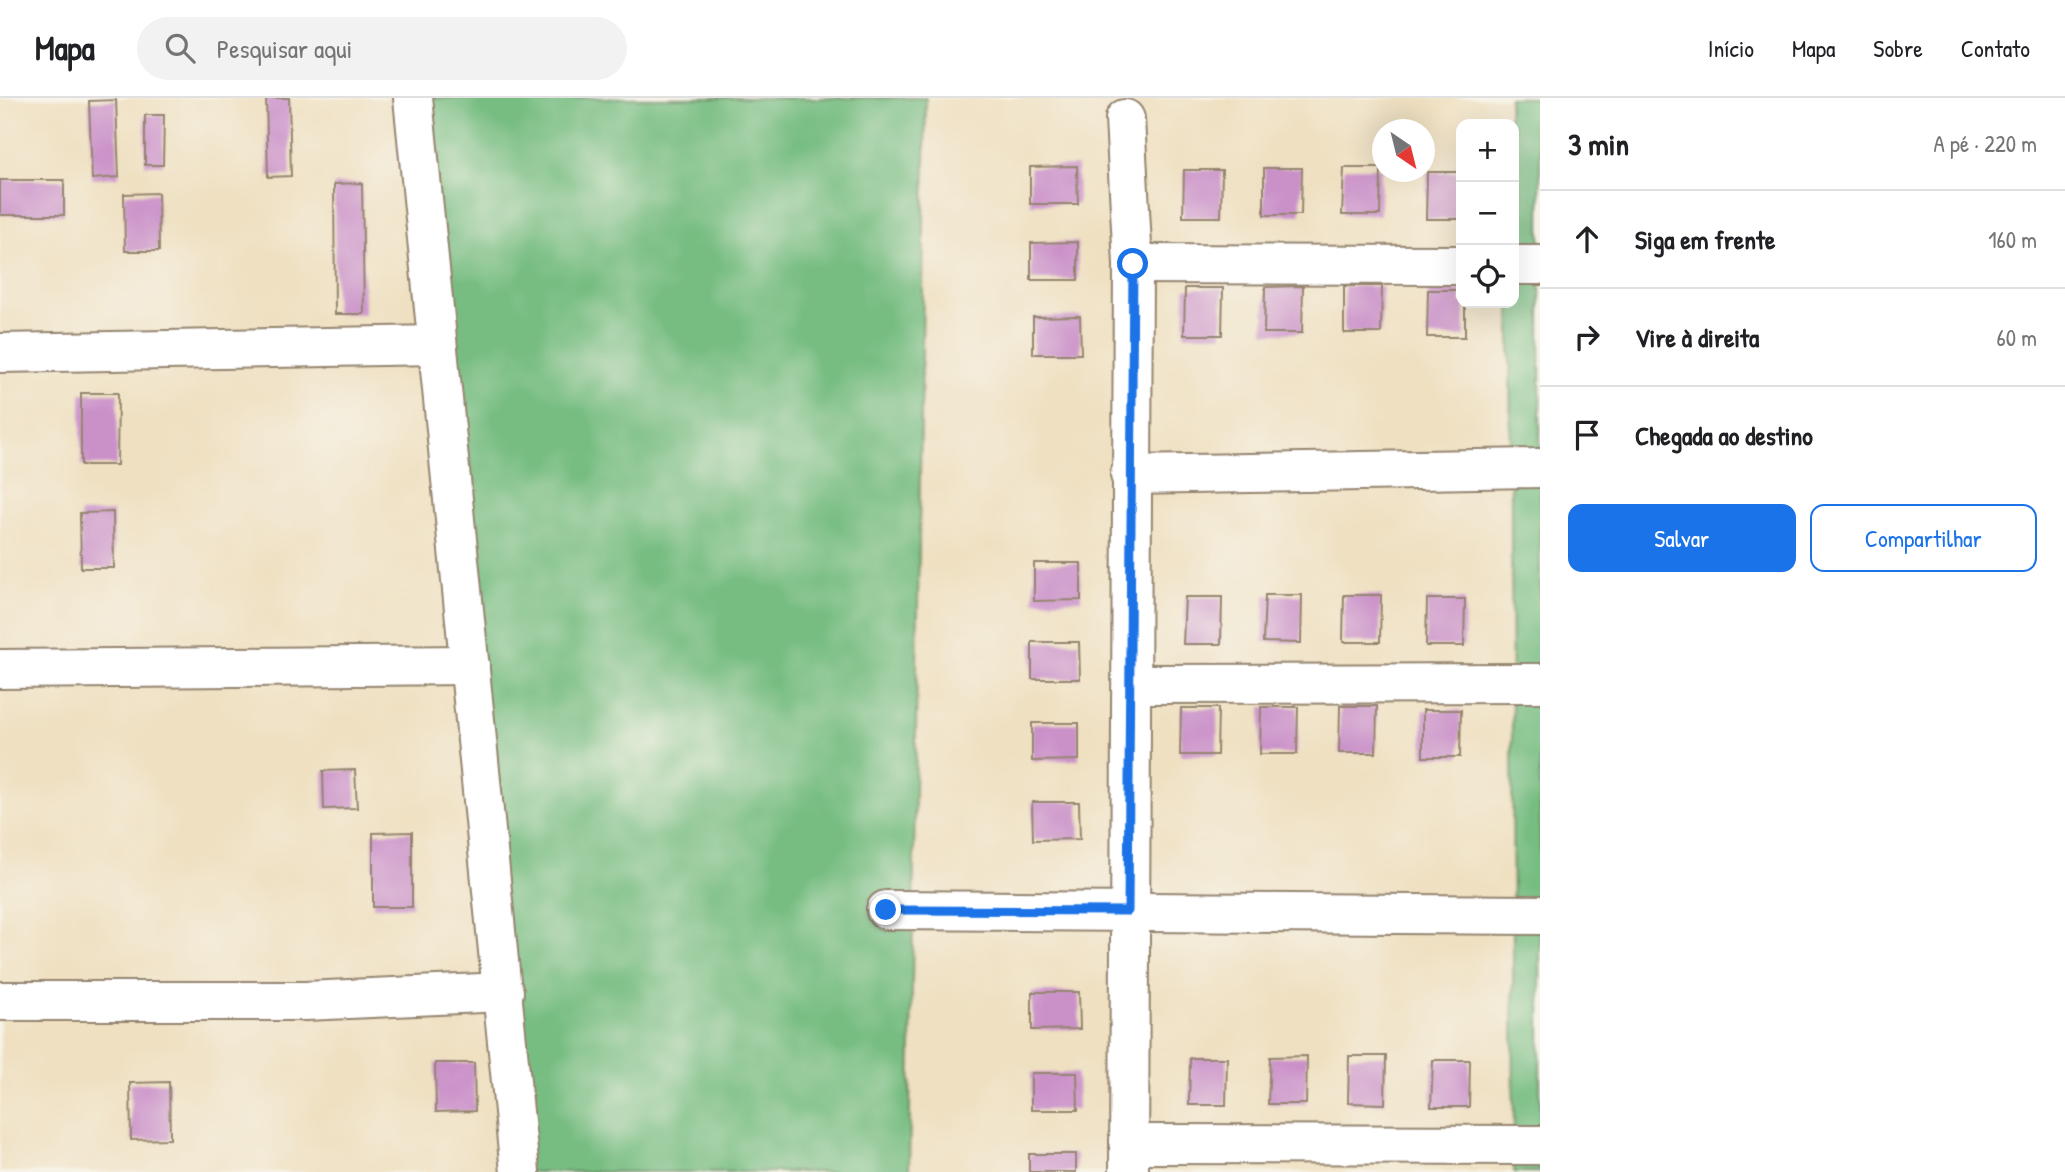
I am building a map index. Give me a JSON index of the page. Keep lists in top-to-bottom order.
{
  "north": "bottom right",
  "page": {
    "header": "Mapa",
    "search": "Pesquisar aqui",
    "nav": [
      "Início",
      "Mapa",
      "Sobre",
      "Contato"
    ],
    "heading": ["3 min", "A pé · 220 m"],
    "map_buttons": ["+", "−"],
    "list": [
      ["Siga em frente", "160 m"],
      ["Vire à direita", "60 m"],
      "Chegada ao destino"
    ],
    "buttons": ["Salvar", "Compartilhar"]
  }
}
